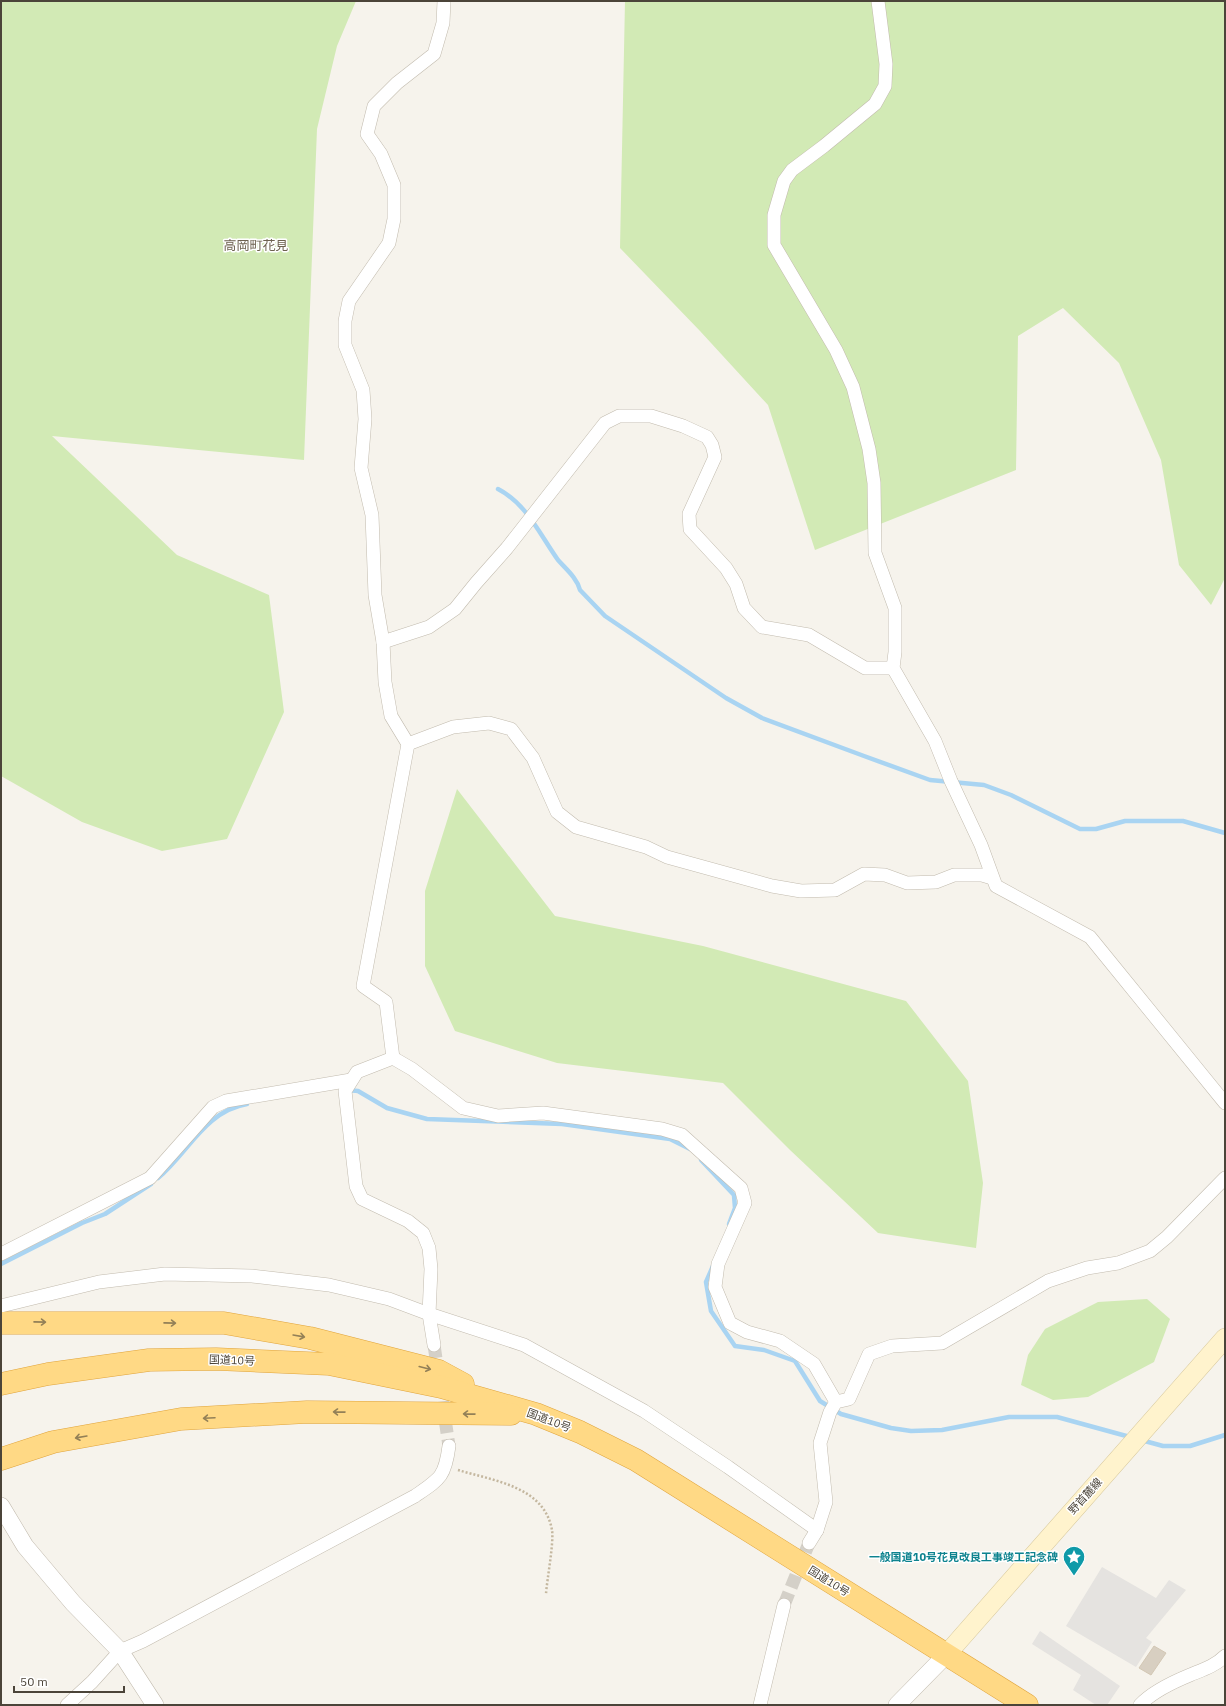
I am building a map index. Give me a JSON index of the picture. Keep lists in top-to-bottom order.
{
  "streets": {
    "highway": ["国道10号"],
    "main road": ["野首麓線"]
  },
  "crossings": [
    ["国道10号", "野首麓線"]
  ],
  "districts": ["高岡町花見"],
  "places": {
    "place": ["一般国道10号花見改良工事竣工記念碑"]
  },
  "scale_bar": "50 m"
}
